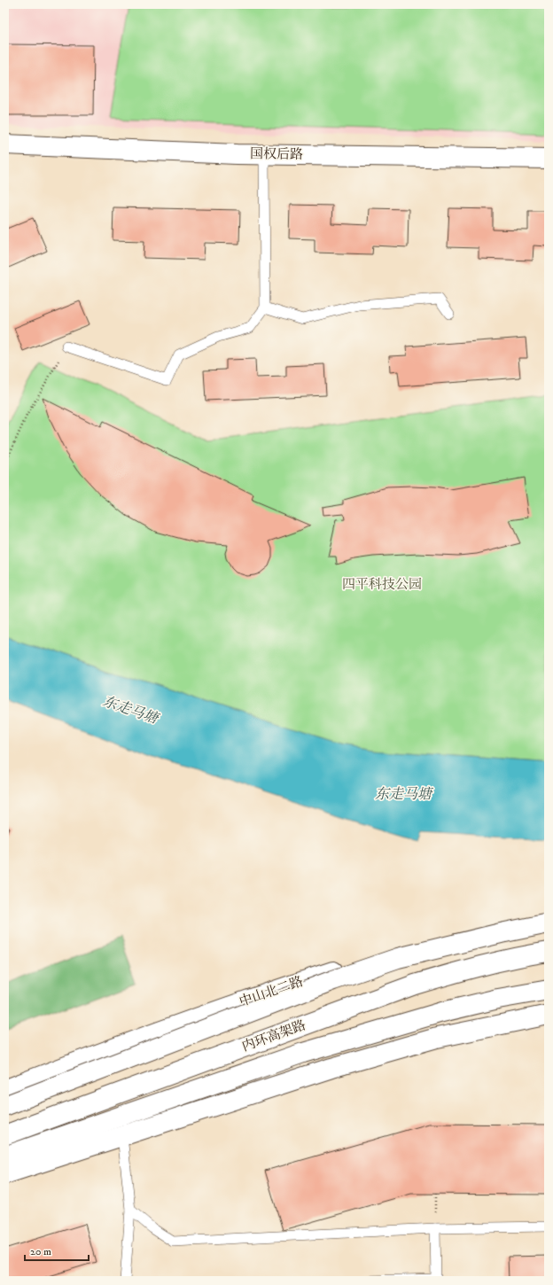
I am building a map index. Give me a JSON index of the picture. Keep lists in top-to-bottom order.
{
  "streets": {
    "main road": ["国权后路", "中山北二路", "内环高架路"]
  },
  "water": ["东走马塘"],
  "parks": ["四平科技公园"],
  "scale_bar": "20 m"
}
